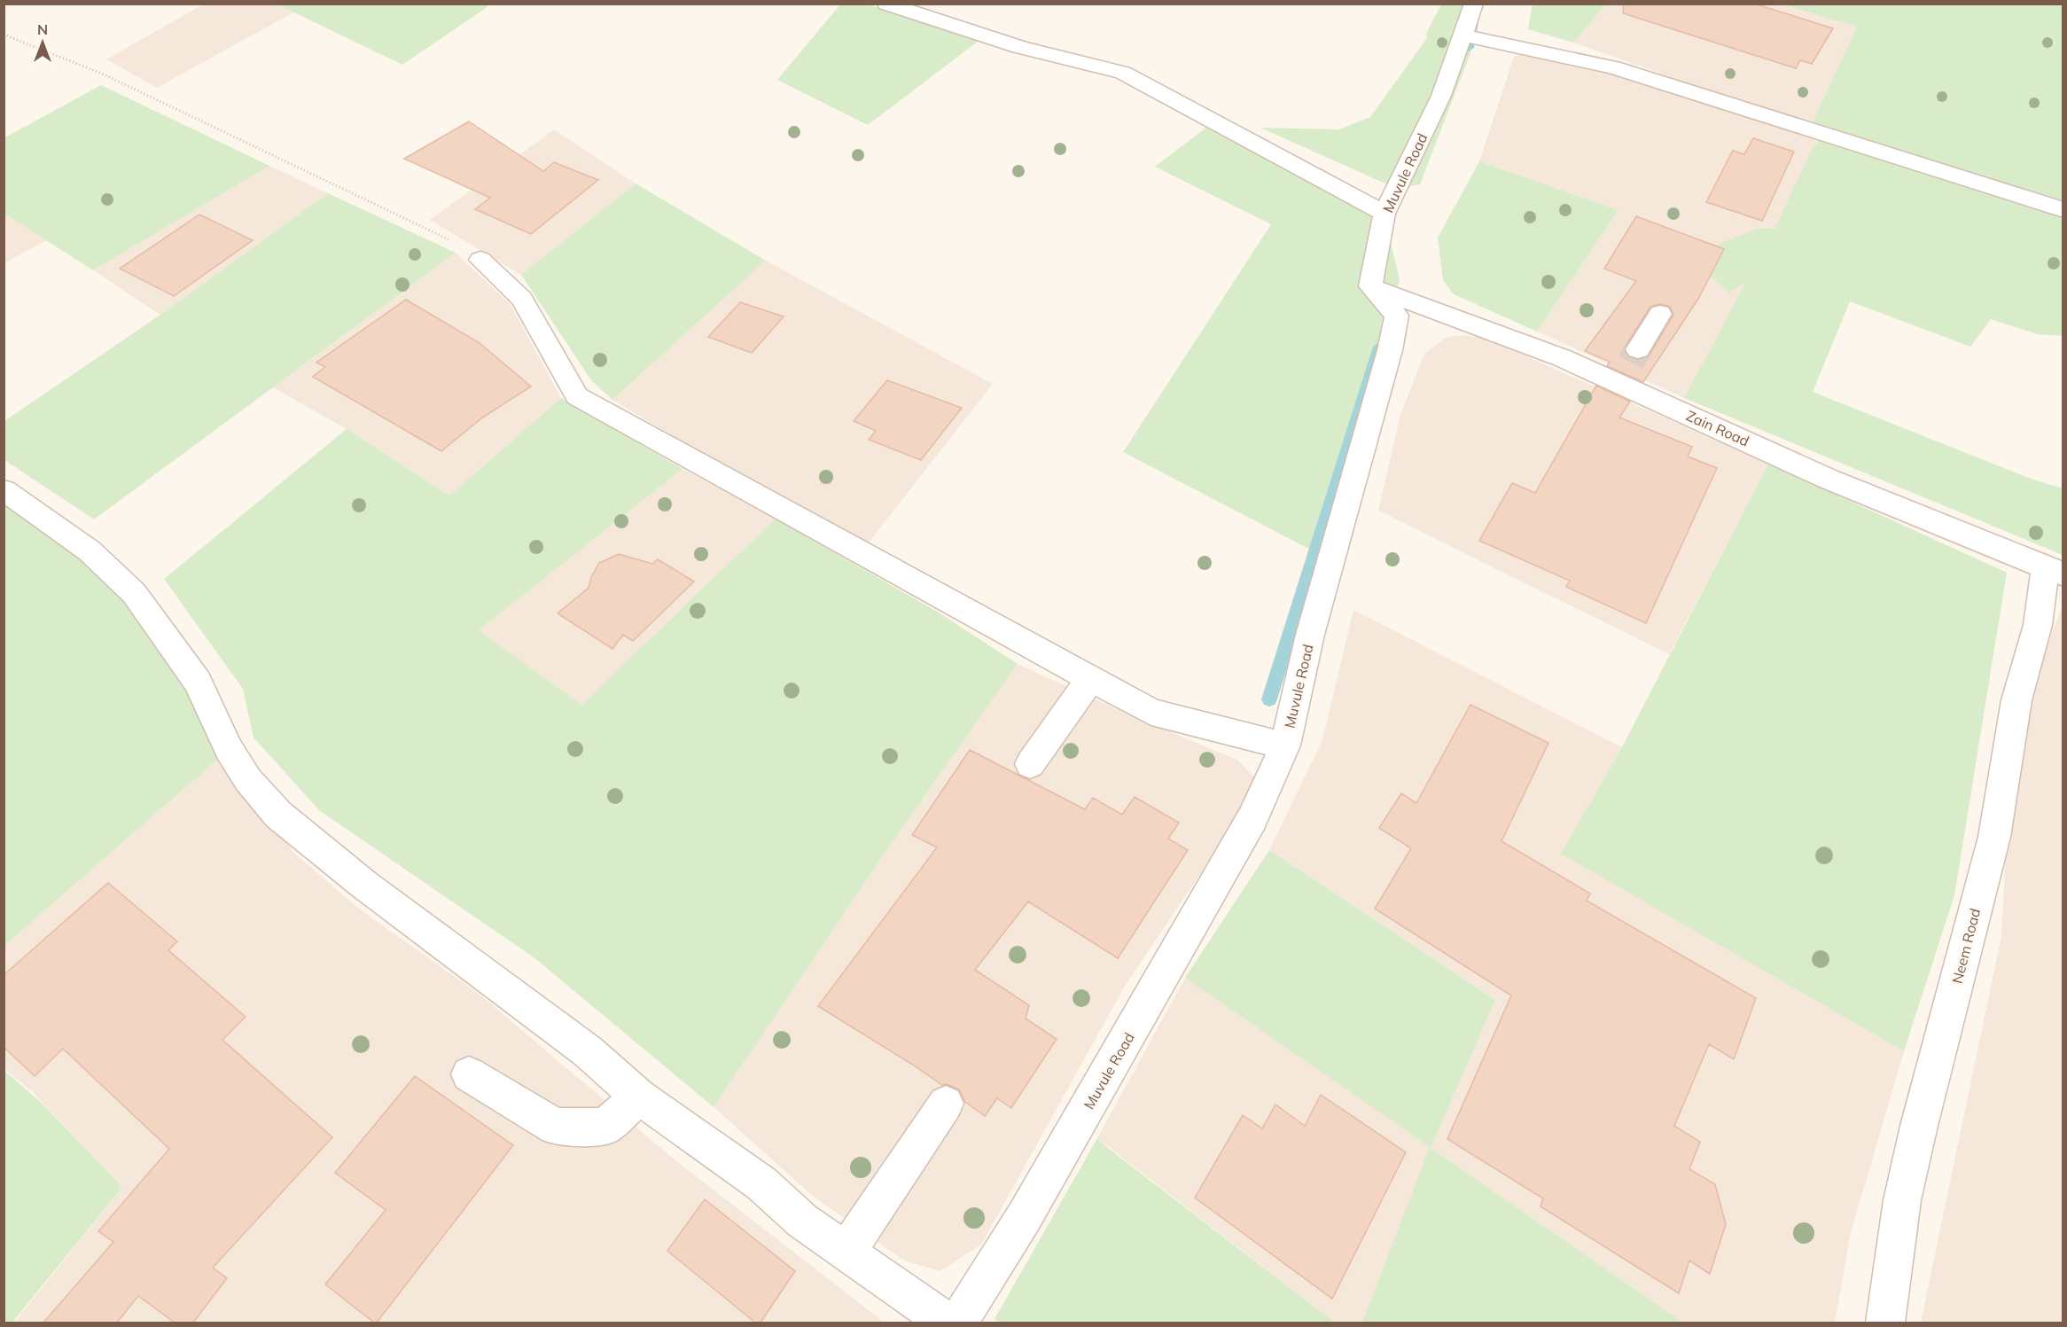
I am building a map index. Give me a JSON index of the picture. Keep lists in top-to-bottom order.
{
  "streets": {
    "street": ["Muvule Road", "Zain Road", "Neem Road"]
  },
  "crossings": [
    ["Muvule Road", "Zain Road"],
    ["Zain Road", "Neem Road"]
  ],
  "north": "top"
}
